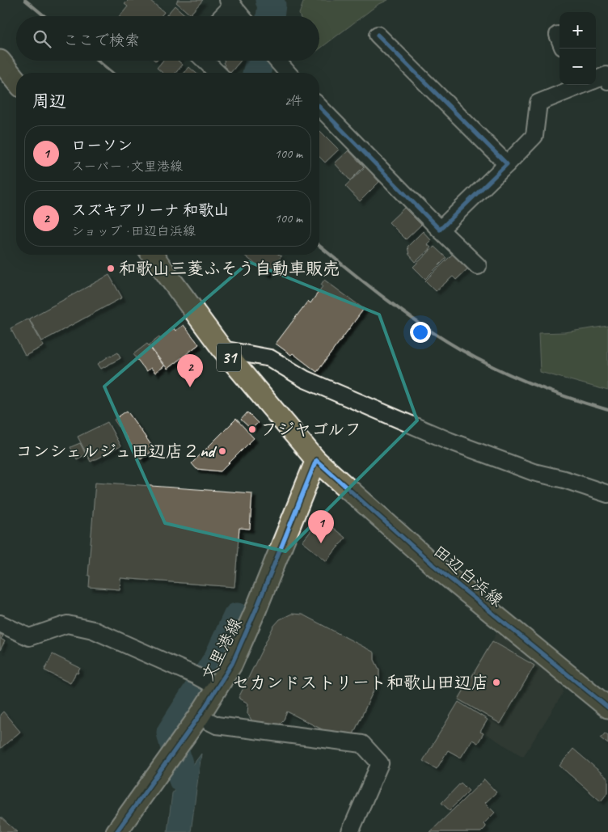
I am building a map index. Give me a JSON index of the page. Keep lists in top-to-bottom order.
{
  "streets": {
    "main road": ["31", "田辺白浜線", "文里港線"]
  },
  "crossings": [
    ["田辺白浜線", "文里港線"]
  ],
  "places": [
    "和歌山三菱ふそう自動車販売",
    "フジヤゴルフ",
    "コンシェルジュ田辺店２nd",
    "セカンドストリート和歌山田辺店"
  ],
  "page": {
    "map_buttons": ["+", "−"],
    "search": "ここで検索",
    "heading": ["周辺", "2件"],
    "list": [
      {
        "mark": "1",
        "name": "ローソン",
        "note": "スーパー · 文里港線",
        "value": "100 m"
      },
      {
        "mark": "2",
        "name": "スズキアリーナ 和歌山",
        "note": "ショップ · 田辺白浜線",
        "value": "100 m"
      }
    ],
    "pins": ["2", "1"]
  }
}
